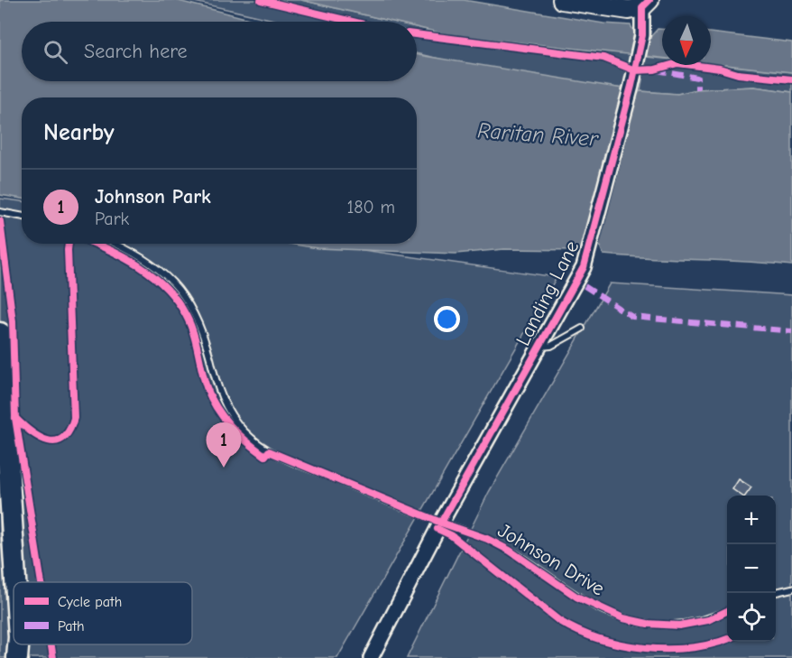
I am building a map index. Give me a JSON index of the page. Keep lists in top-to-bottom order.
{
  "streets": {
    "street": ["Landing Lane"],
    "lane": ["Johnson Drive"]
  },
  "crossings": [
    ["Landing Lane", "Johnson Drive"]
  ],
  "water": ["Raritan River"],
  "legend": ["Cycle path", "Path"],
  "north": "bottom",
  "page": {
    "search": "Search here",
    "heading": "Nearby",
    "list": [
      {
        "mark": "1",
        "name": "Johnson Park",
        "note": "Park",
        "value": "180 m"
      }
    ],
    "pins": "1",
    "map_buttons": ["+", "−"]
  }
}
